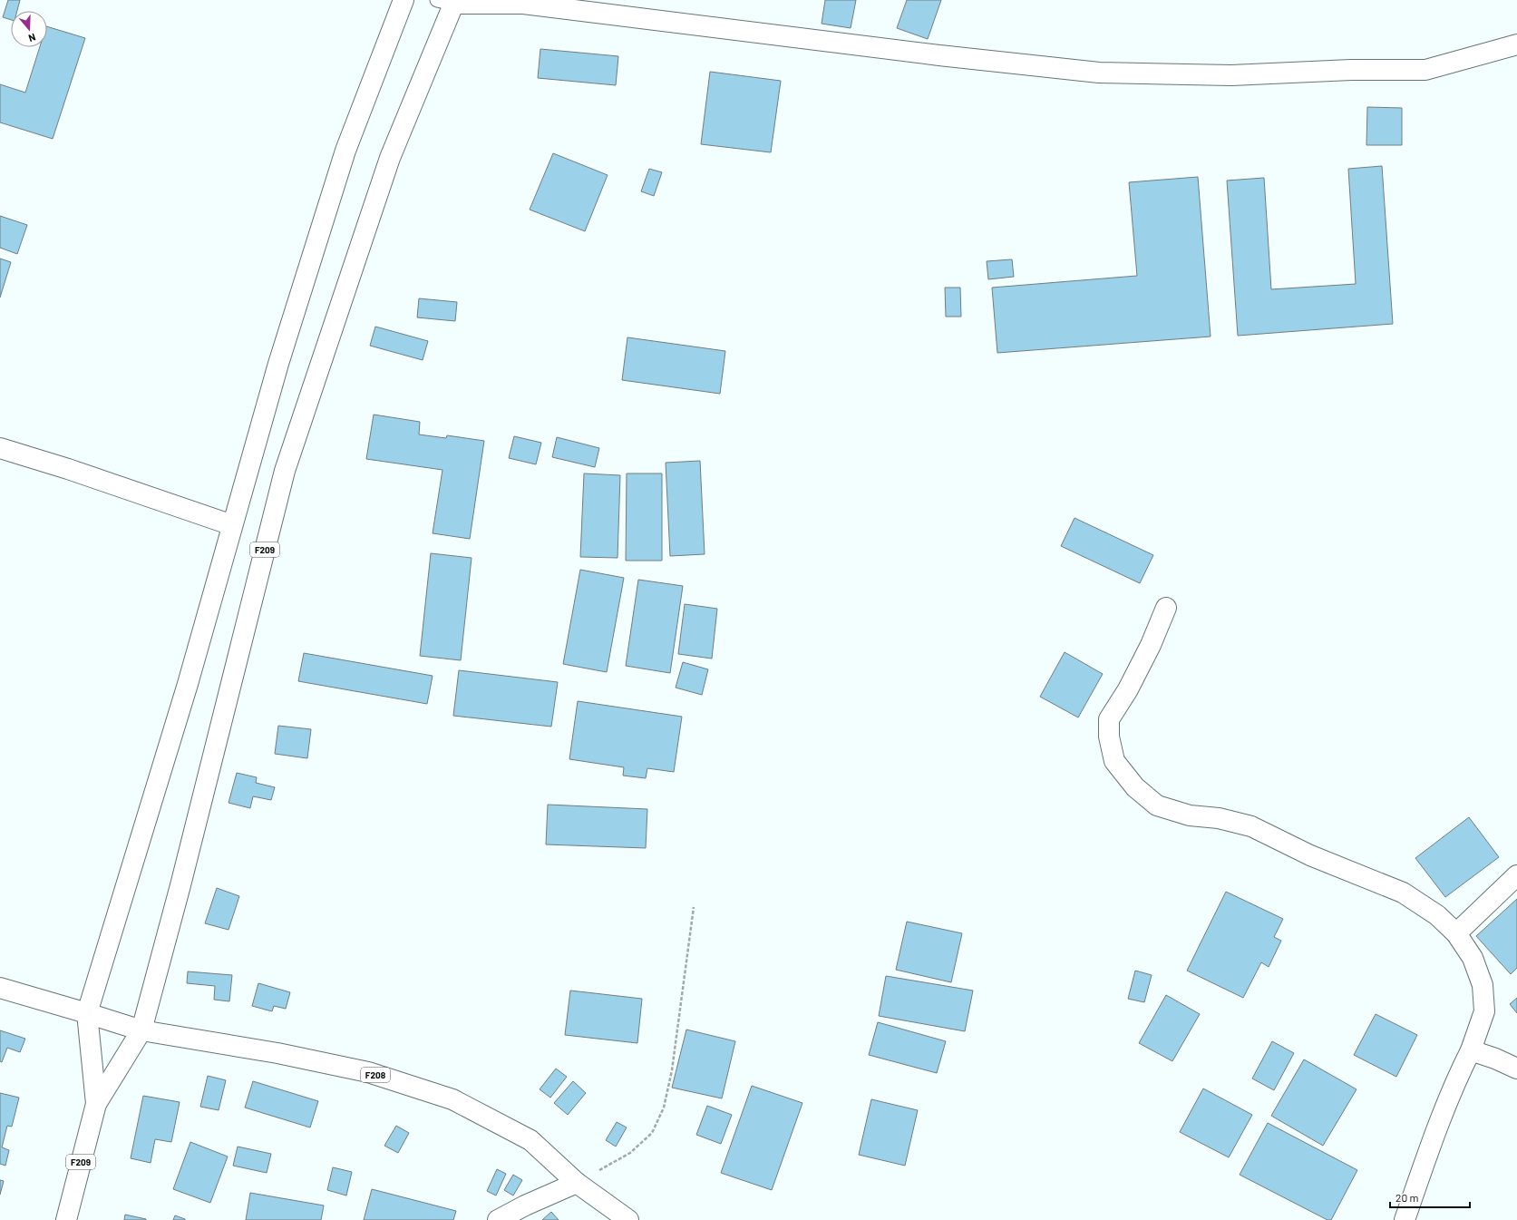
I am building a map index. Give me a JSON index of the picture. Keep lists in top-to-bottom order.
{
  "streets": {
    "main road": ["F209", "F208"]
  },
  "crossings": [
    ["F209", "F208"]
  ],
  "scale_bar": "20 m",
  "north": "bottom"
}
